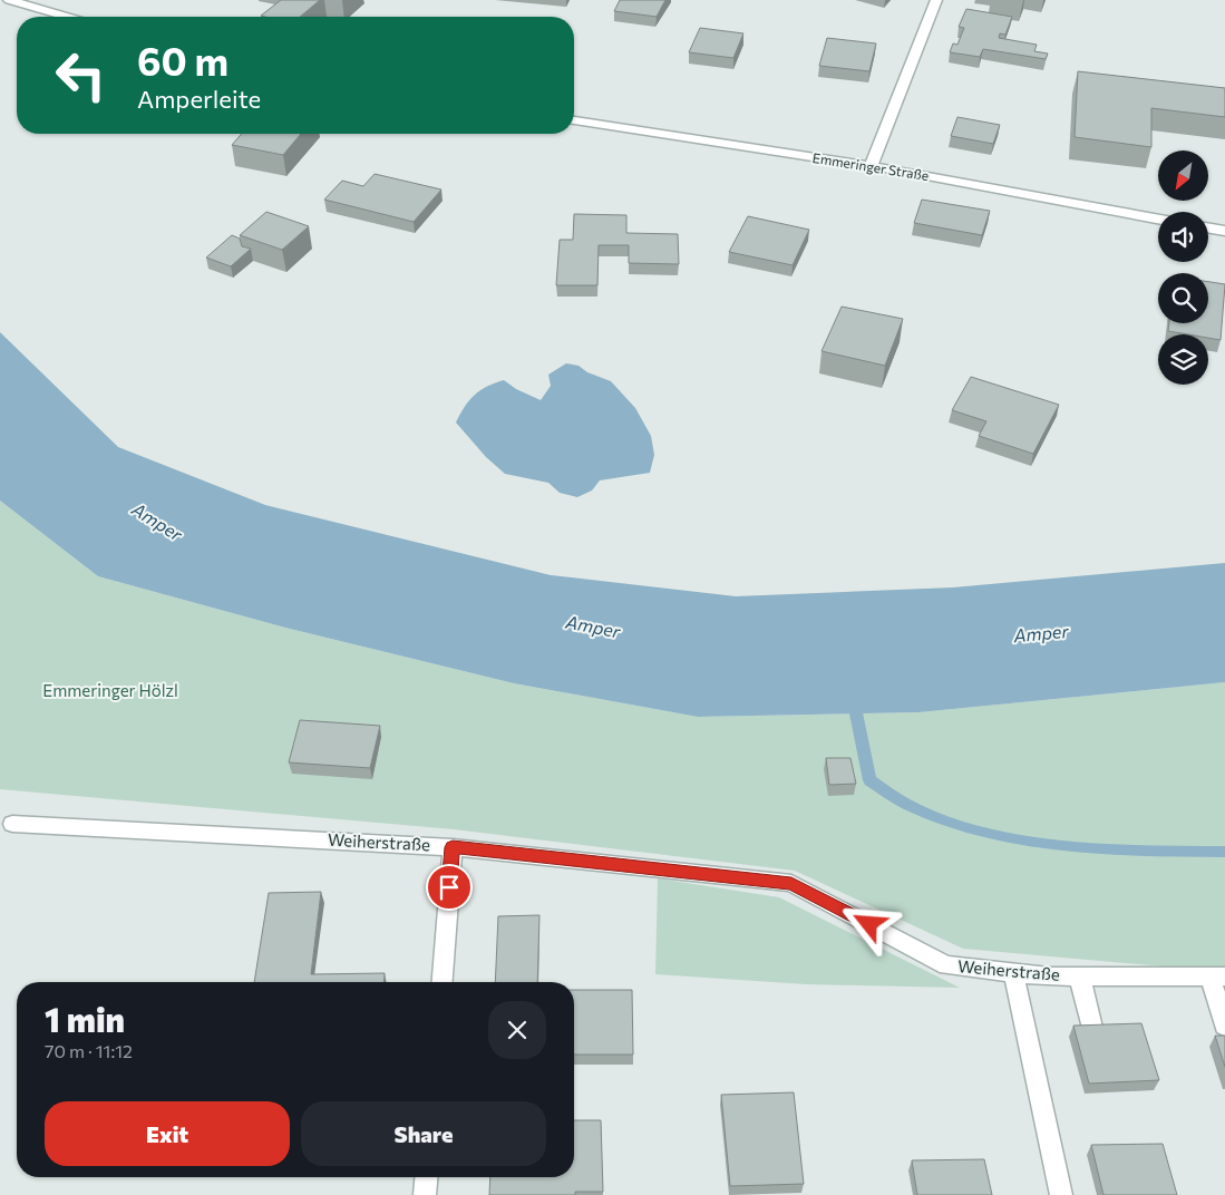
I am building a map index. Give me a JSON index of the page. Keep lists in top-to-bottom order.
{
  "streets": {
    "street": ["Emmeringer Straße", "Weiherstraße"]
  },
  "water": ["Amper"],
  "parks": ["Emmeringer Hölzl"],
  "north": "bottom left",
  "page": {
    "turn": ["60 m", "Amperleite"],
    "heading": ["1 min", "70 m · 11:12"],
    "buttons": ["Exit", "Share"]
  }
}
